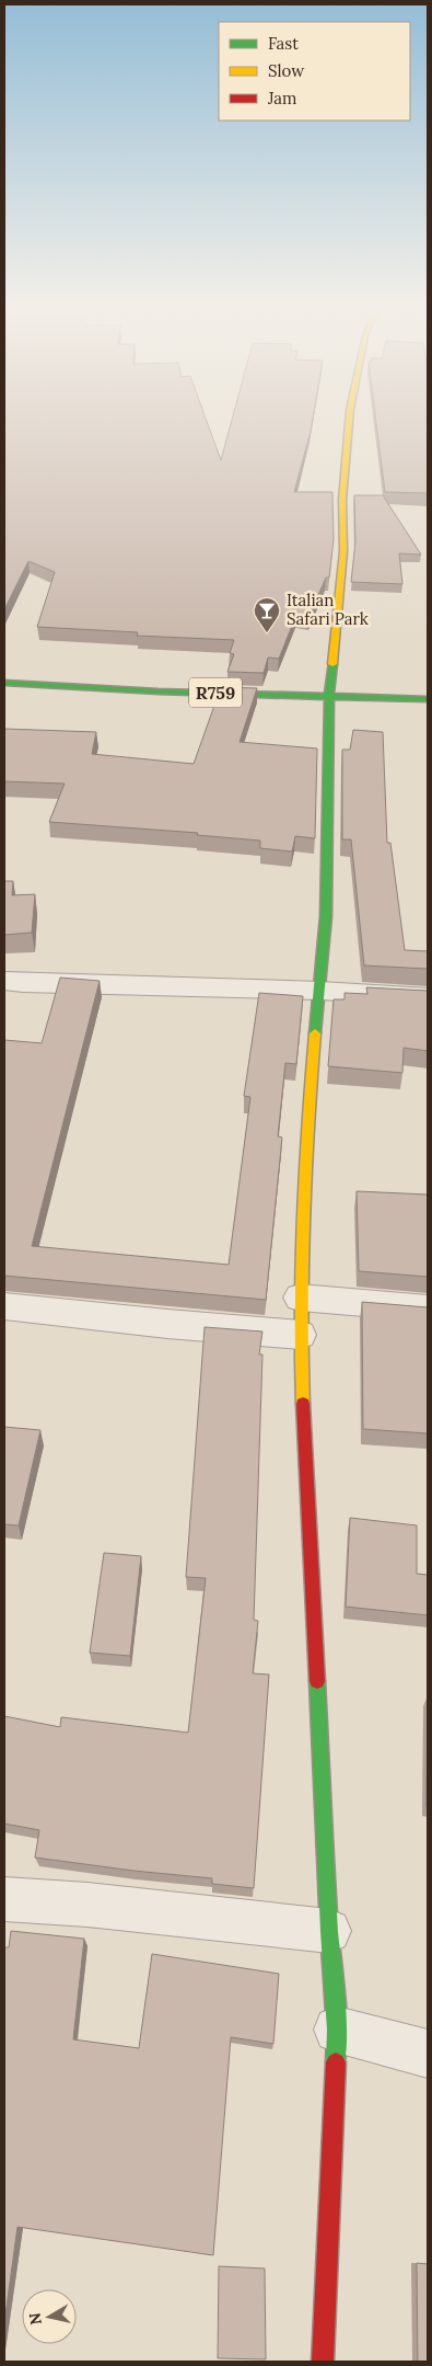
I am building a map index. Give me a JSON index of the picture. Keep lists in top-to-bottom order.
{
  "streets": {
    "street": ["R759"]
  },
  "places": {
    "bar": ["Italian Safari Park"]
  },
  "legend": ["Fast", "Slow", "Jam"],
  "north": "left"
}
